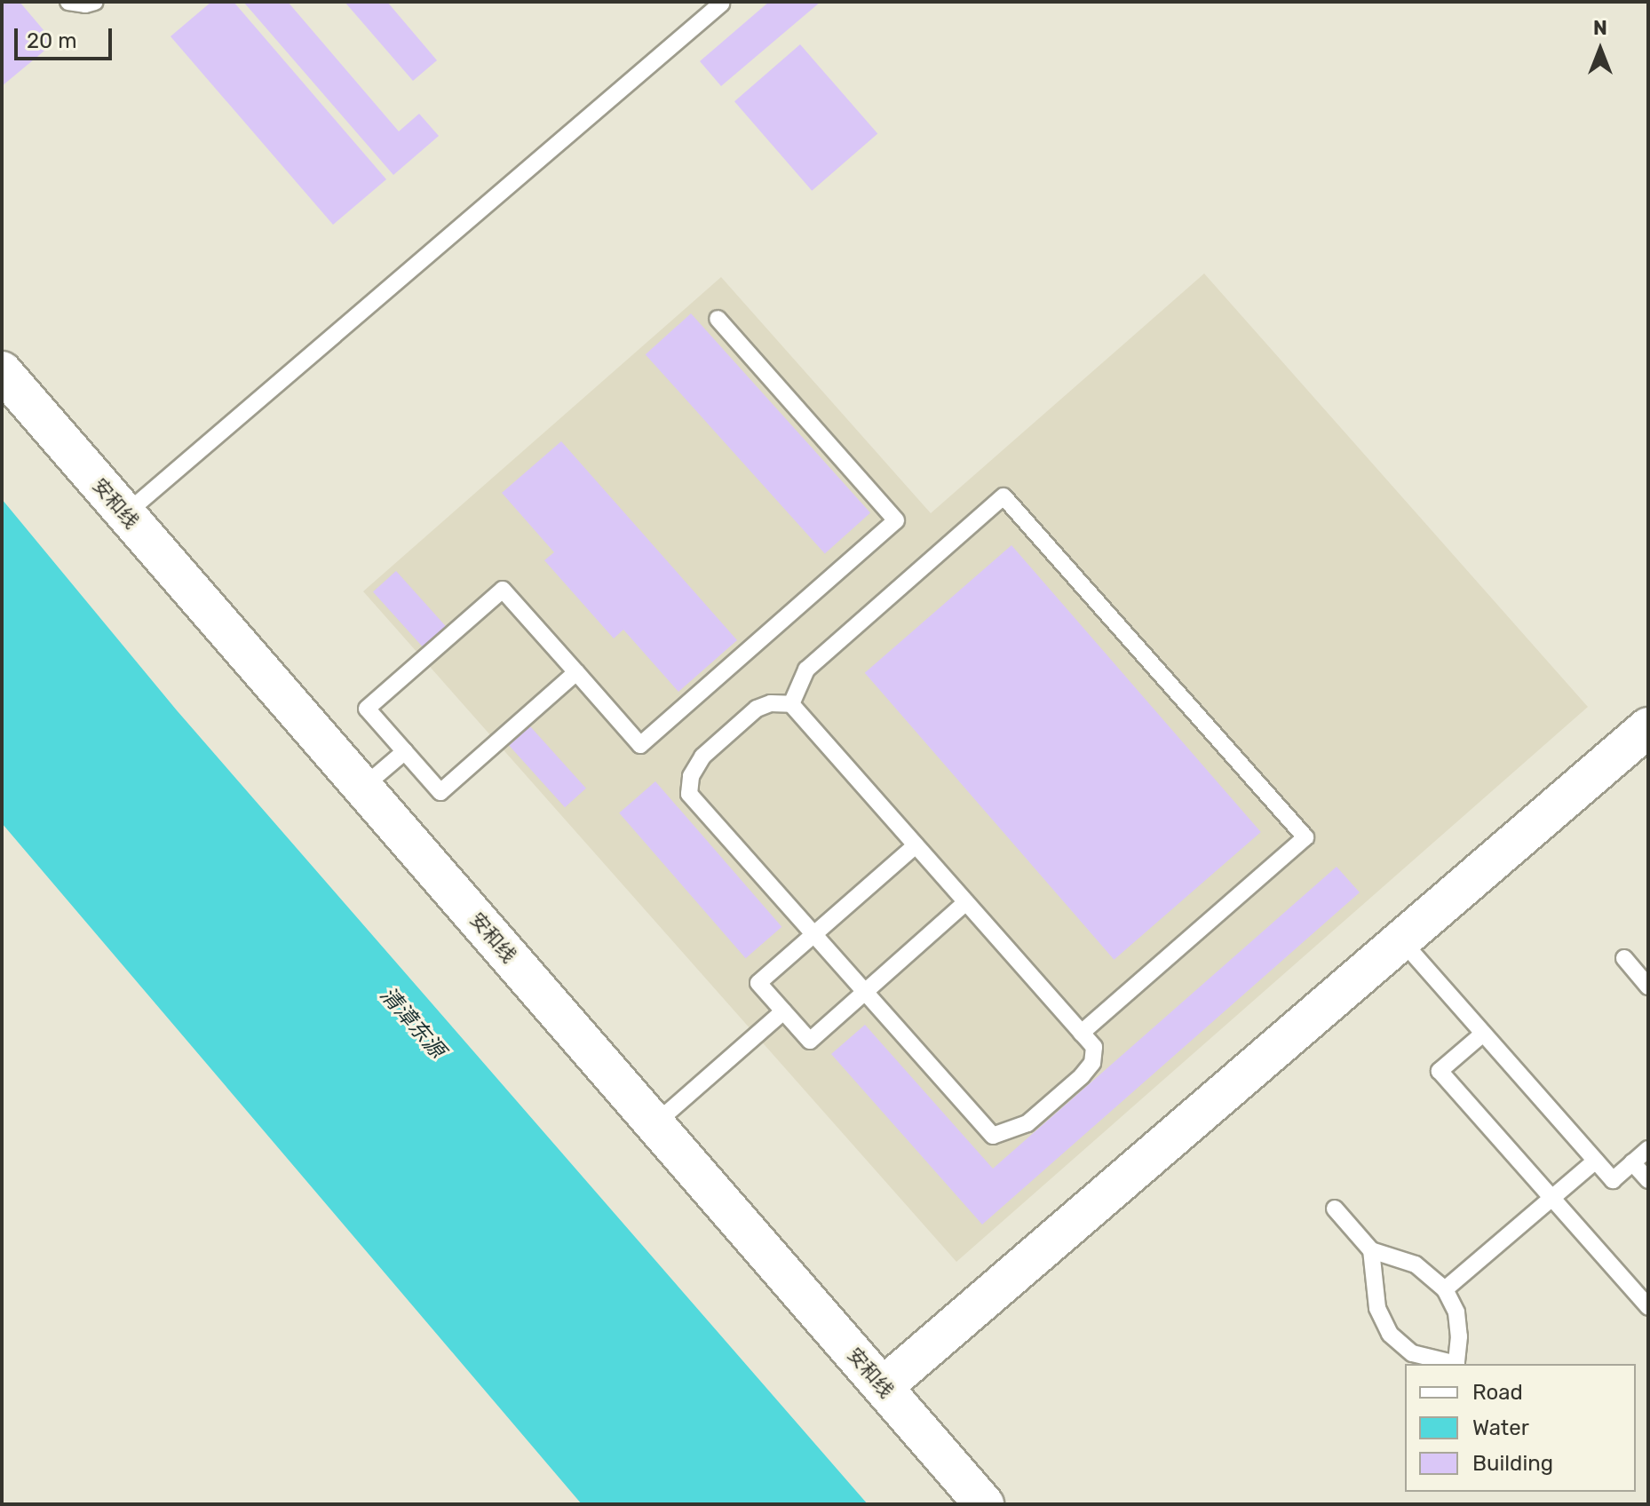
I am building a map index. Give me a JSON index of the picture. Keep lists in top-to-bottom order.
{
  "streets": {
    "main road": ["安和线"]
  },
  "water": ["清漳东源"],
  "legend": ["Road", "Water", "Building"],
  "scale_bar": "20 m",
  "north": "top"
}
